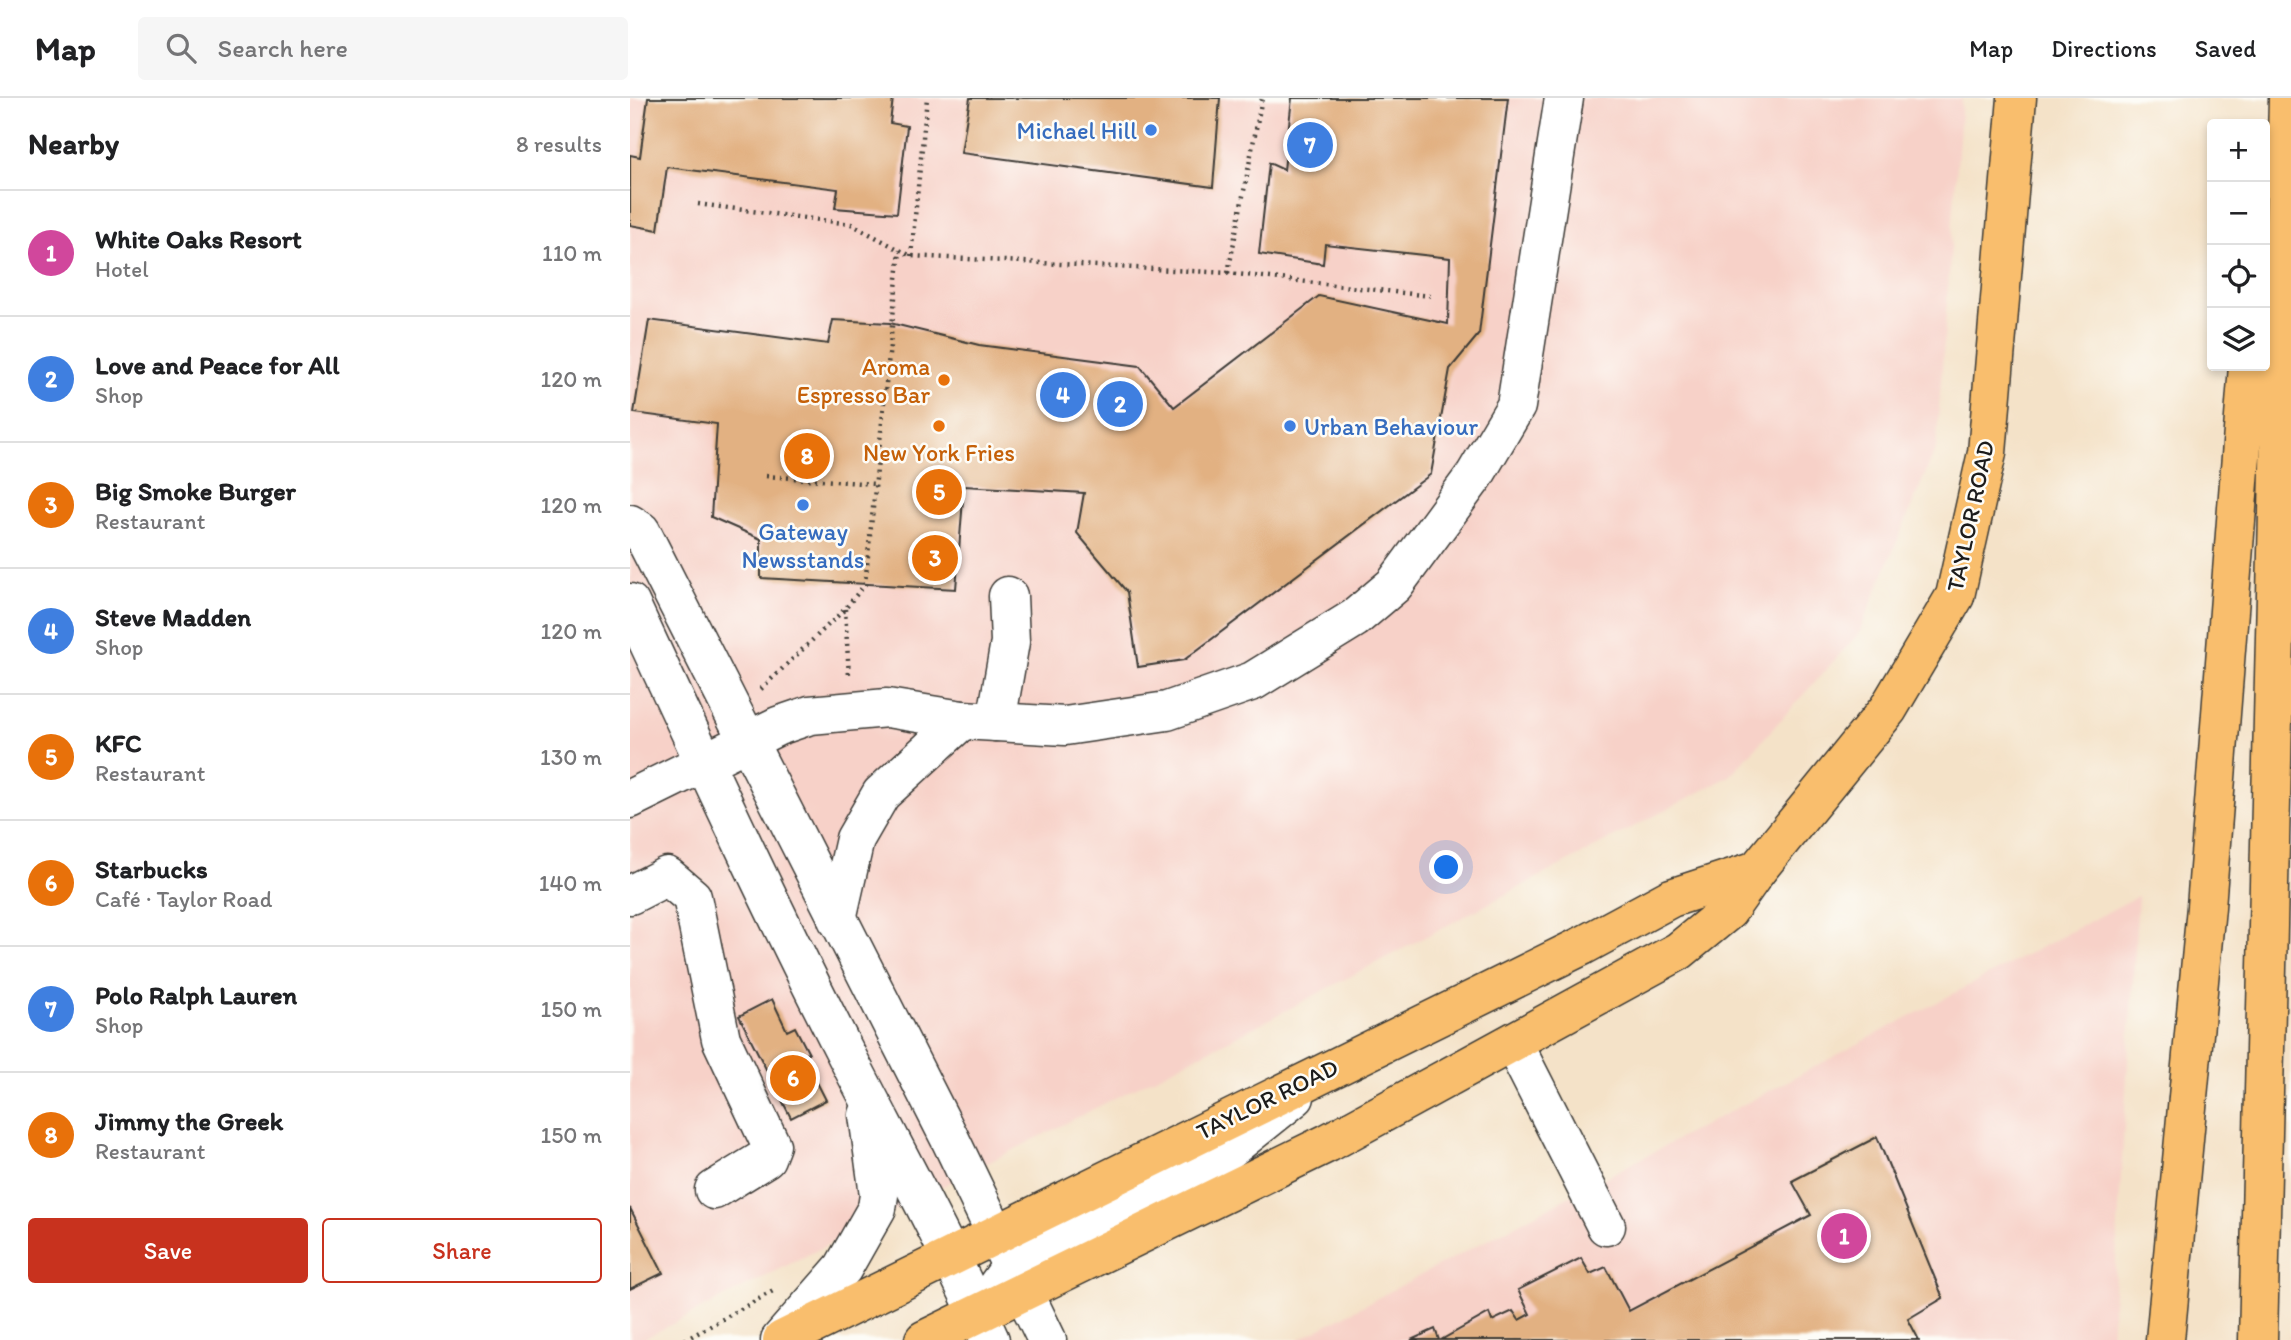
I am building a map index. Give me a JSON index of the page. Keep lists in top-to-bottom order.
{
  "streets": {
    "main road": ["TAYLOR ROAD"]
  },
  "places": [
    "Michael Hill",
    "Aroma Espresso Bar",
    "New York Fries",
    "Urban Behaviour",
    "Gateway Newsstands"
  ],
  "page": {
    "header": "Map",
    "search": "Search here",
    "nav": ["Map", "Directions", "Saved"],
    "heading": ["Nearby", "8 results"],
    "pins": [
      "7",
      "4",
      "2",
      "8",
      "5",
      "3",
      "6",
      "1"
    ],
    "map_buttons": ["+", "−"],
    "list": [
      {
        "mark": "1",
        "name": "White Oaks Resort",
        "note": "Hotel",
        "value": "110 m"
      },
      {
        "mark": "2",
        "name": "Love and Peace for All",
        "note": "Shop",
        "value": "120 m"
      },
      {
        "mark": "3",
        "name": "Big Smoke Burger",
        "note": "Restaurant",
        "value": "120 m"
      },
      {
        "mark": "4",
        "name": "Steve Madden",
        "note": "Shop",
        "value": "120 m"
      },
      {
        "mark": "5",
        "name": "KFC",
        "note": "Restaurant",
        "value": "130 m"
      },
      {
        "mark": "6",
        "name": "Starbucks",
        "note": "Café · Taylor Road",
        "value": "140 m"
      },
      {
        "mark": "7",
        "name": "Polo Ralph Lauren",
        "note": "Shop",
        "value": "150 m"
      },
      {
        "mark": "8",
        "name": "Jimmy the Greek",
        "note": "Restaurant",
        "value": "150 m"
      }
    ],
    "buttons": ["Save", "Share"]
  }
}
